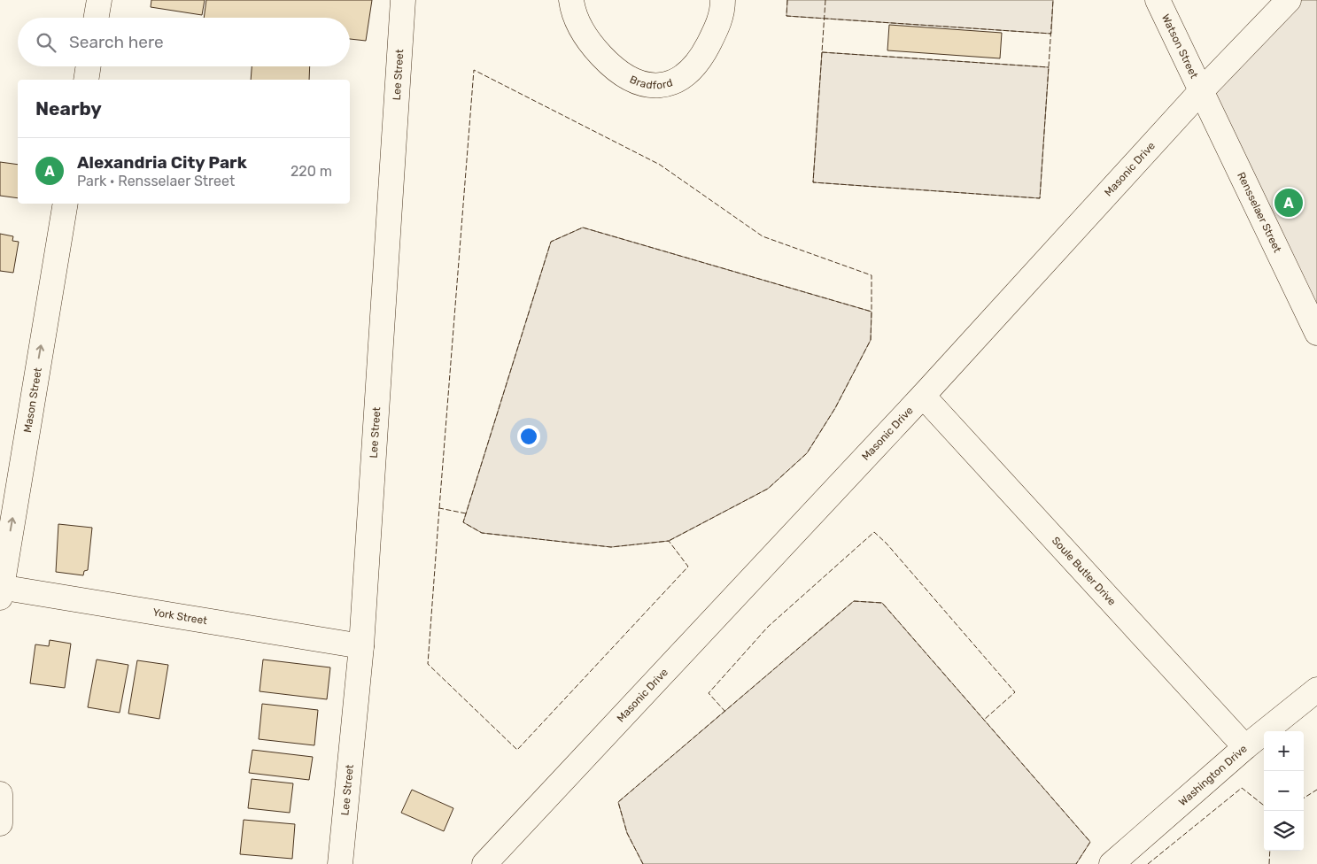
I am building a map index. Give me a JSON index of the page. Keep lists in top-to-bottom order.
{
  "streets": {
    "street": [
      "Watson Street",
      "Lee Street",
      "Bradford",
      "Masonic Drive",
      "Rensselaer Street",
      "Mason Street",
      "Soule Butler Drive",
      "York Street",
      "Washington Drive"
    ]
  },
  "crossings": [
    ["Watson Street", "Masonic Drive"],
    ["Watson Street", "Rensselaer Street"],
    ["Lee Street", "York Street"],
    ["Masonic Drive", "Rensselaer Street"],
    ["Masonic Drive", "Soule Butler Drive"],
    ["Mason Street", "York Street"],
    ["Soule Butler Drive", "Washington Drive"]
  ],
  "one_way": ["Mason Street"],
  "page": {
    "search": "Search here",
    "heading": "Nearby",
    "list": [
      {
        "mark": "A",
        "name": "Alexandria City Park",
        "note": "Park · Rensselaer Street",
        "value": "220 m"
      }
    ],
    "pins": "A",
    "map_buttons": ["+", "−"]
  }
}
